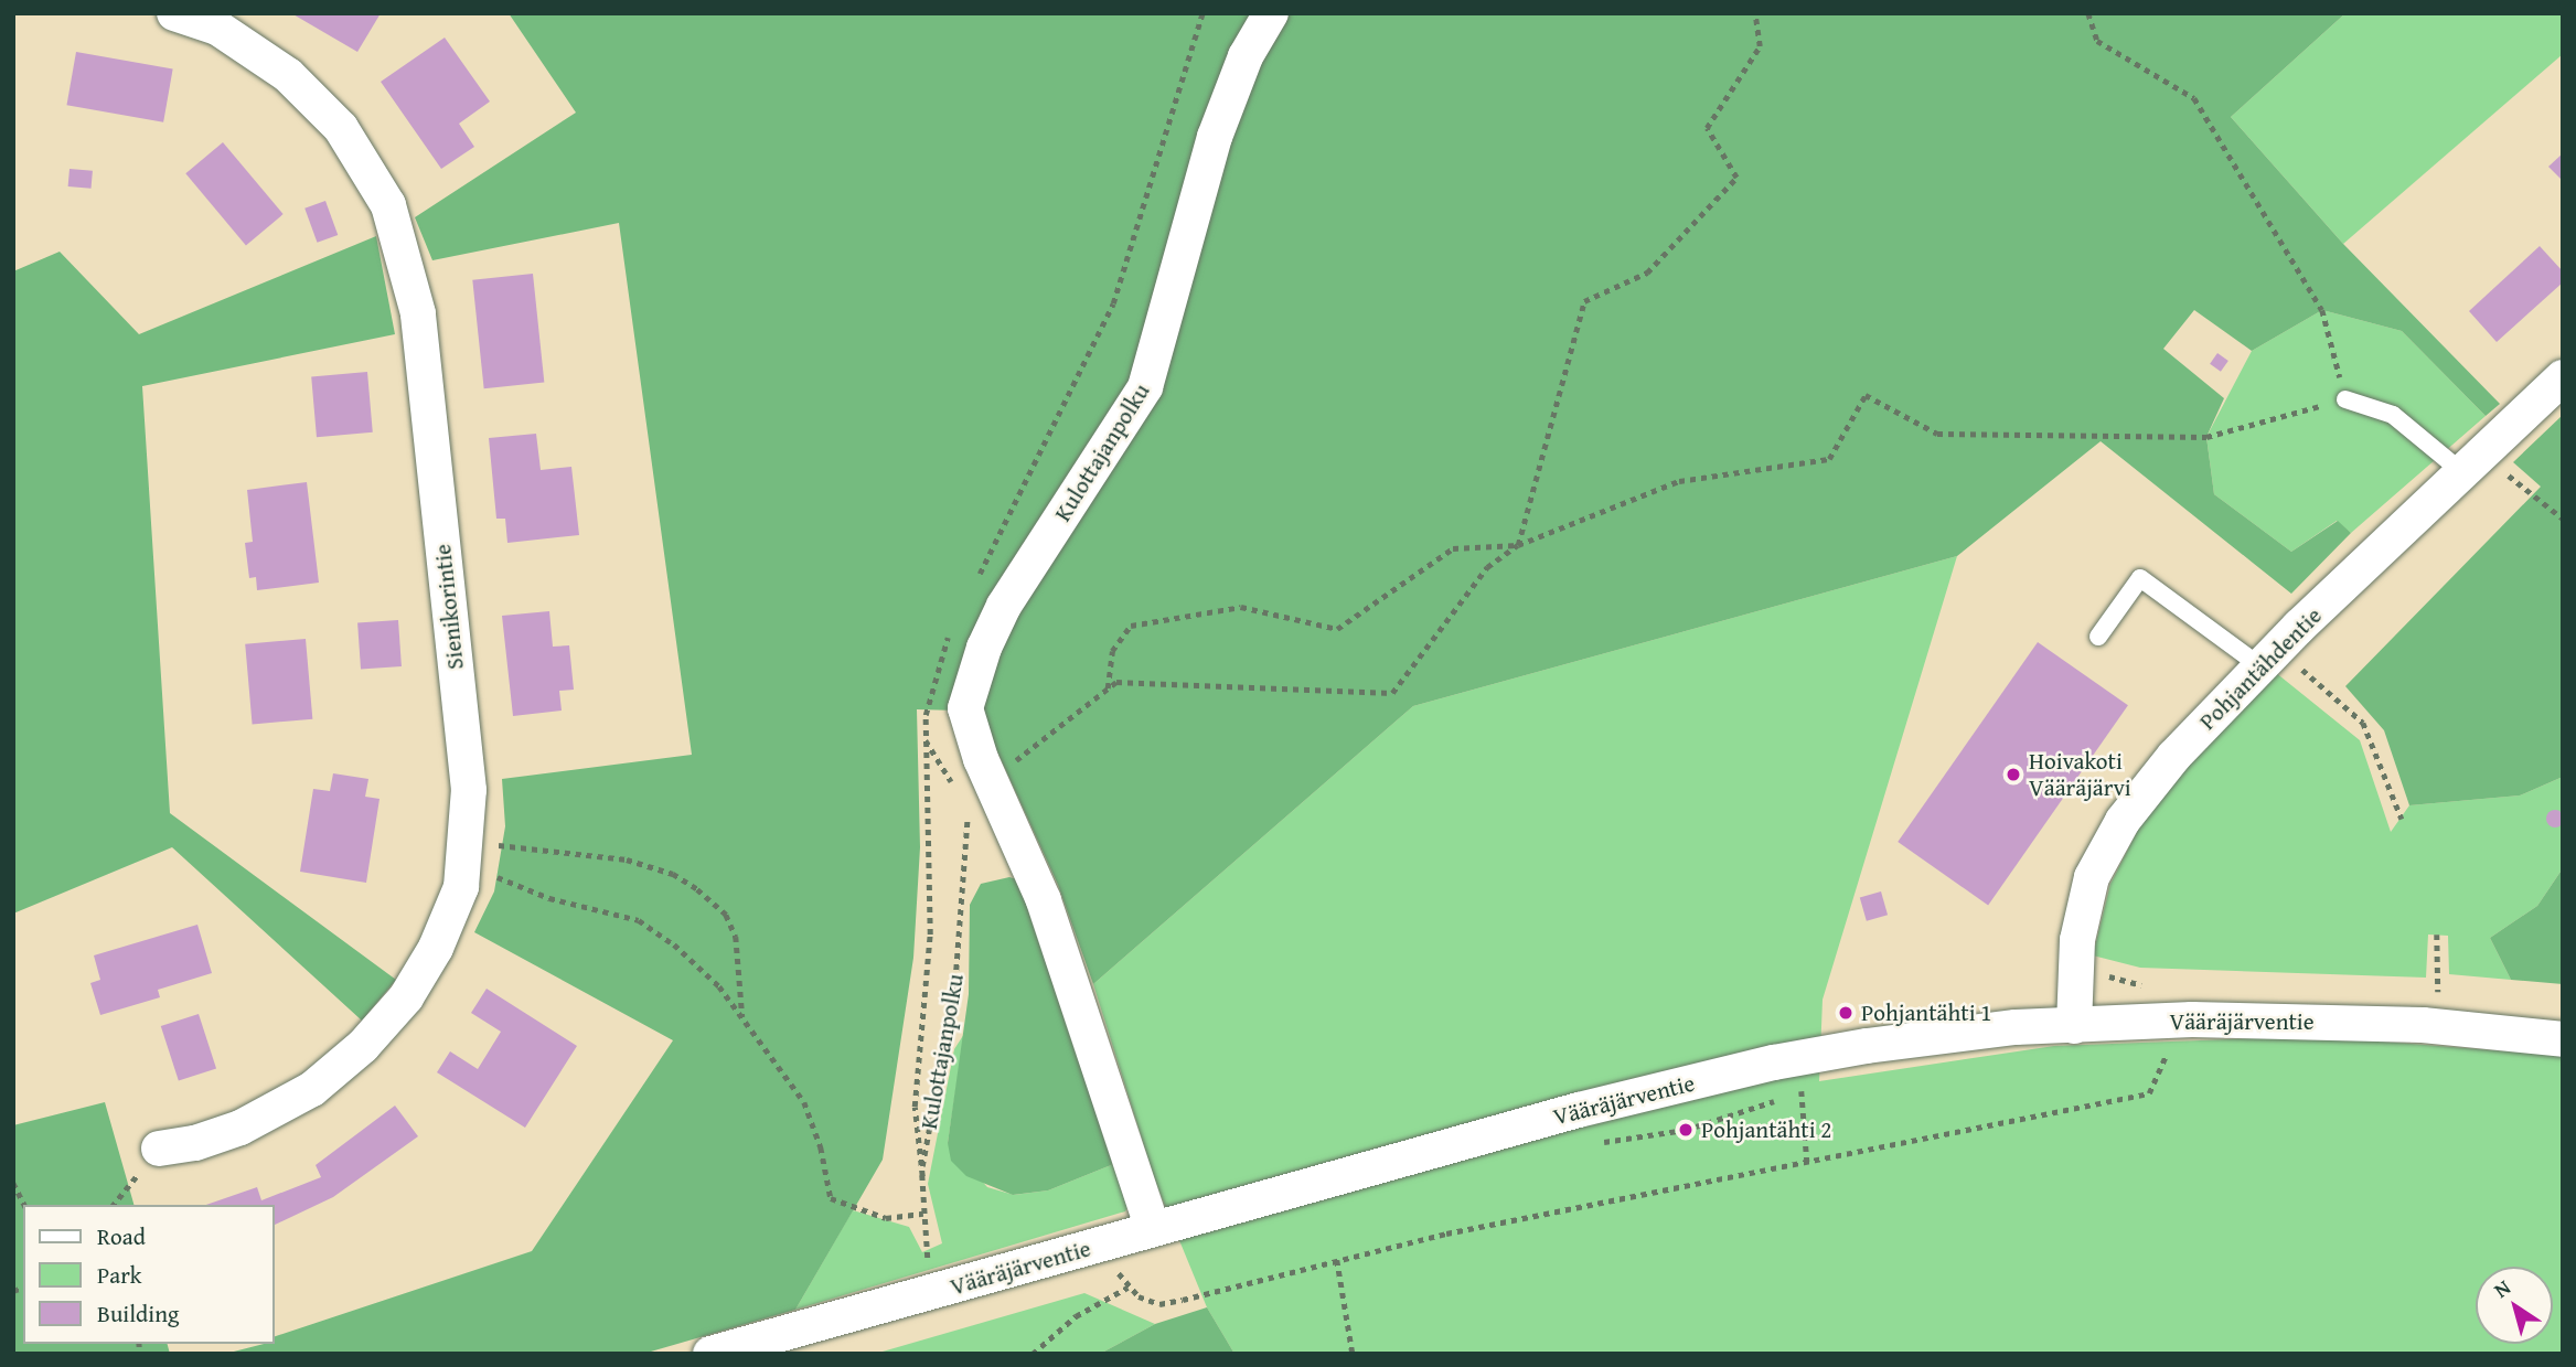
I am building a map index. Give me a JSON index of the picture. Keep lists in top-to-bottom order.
{
  "streets": {
    "street": [
      "Kulottajanpolku",
      "Sienikorintie",
      "Pohjantähdentie",
      "Vääräjärventie"
    ]
  },
  "crossings": [
    ["Kulottajanpolku", "Vääräjärventie"],
    ["Pohjantähdentie", "Vääräjärventie"]
  ],
  "places": ["Hoivakoti Vääräjärvi", "Pohjantähti 1", "Pohjantähti 2"],
  "legend": ["Road", "Park", "Building"],
  "north": "top left"
}
